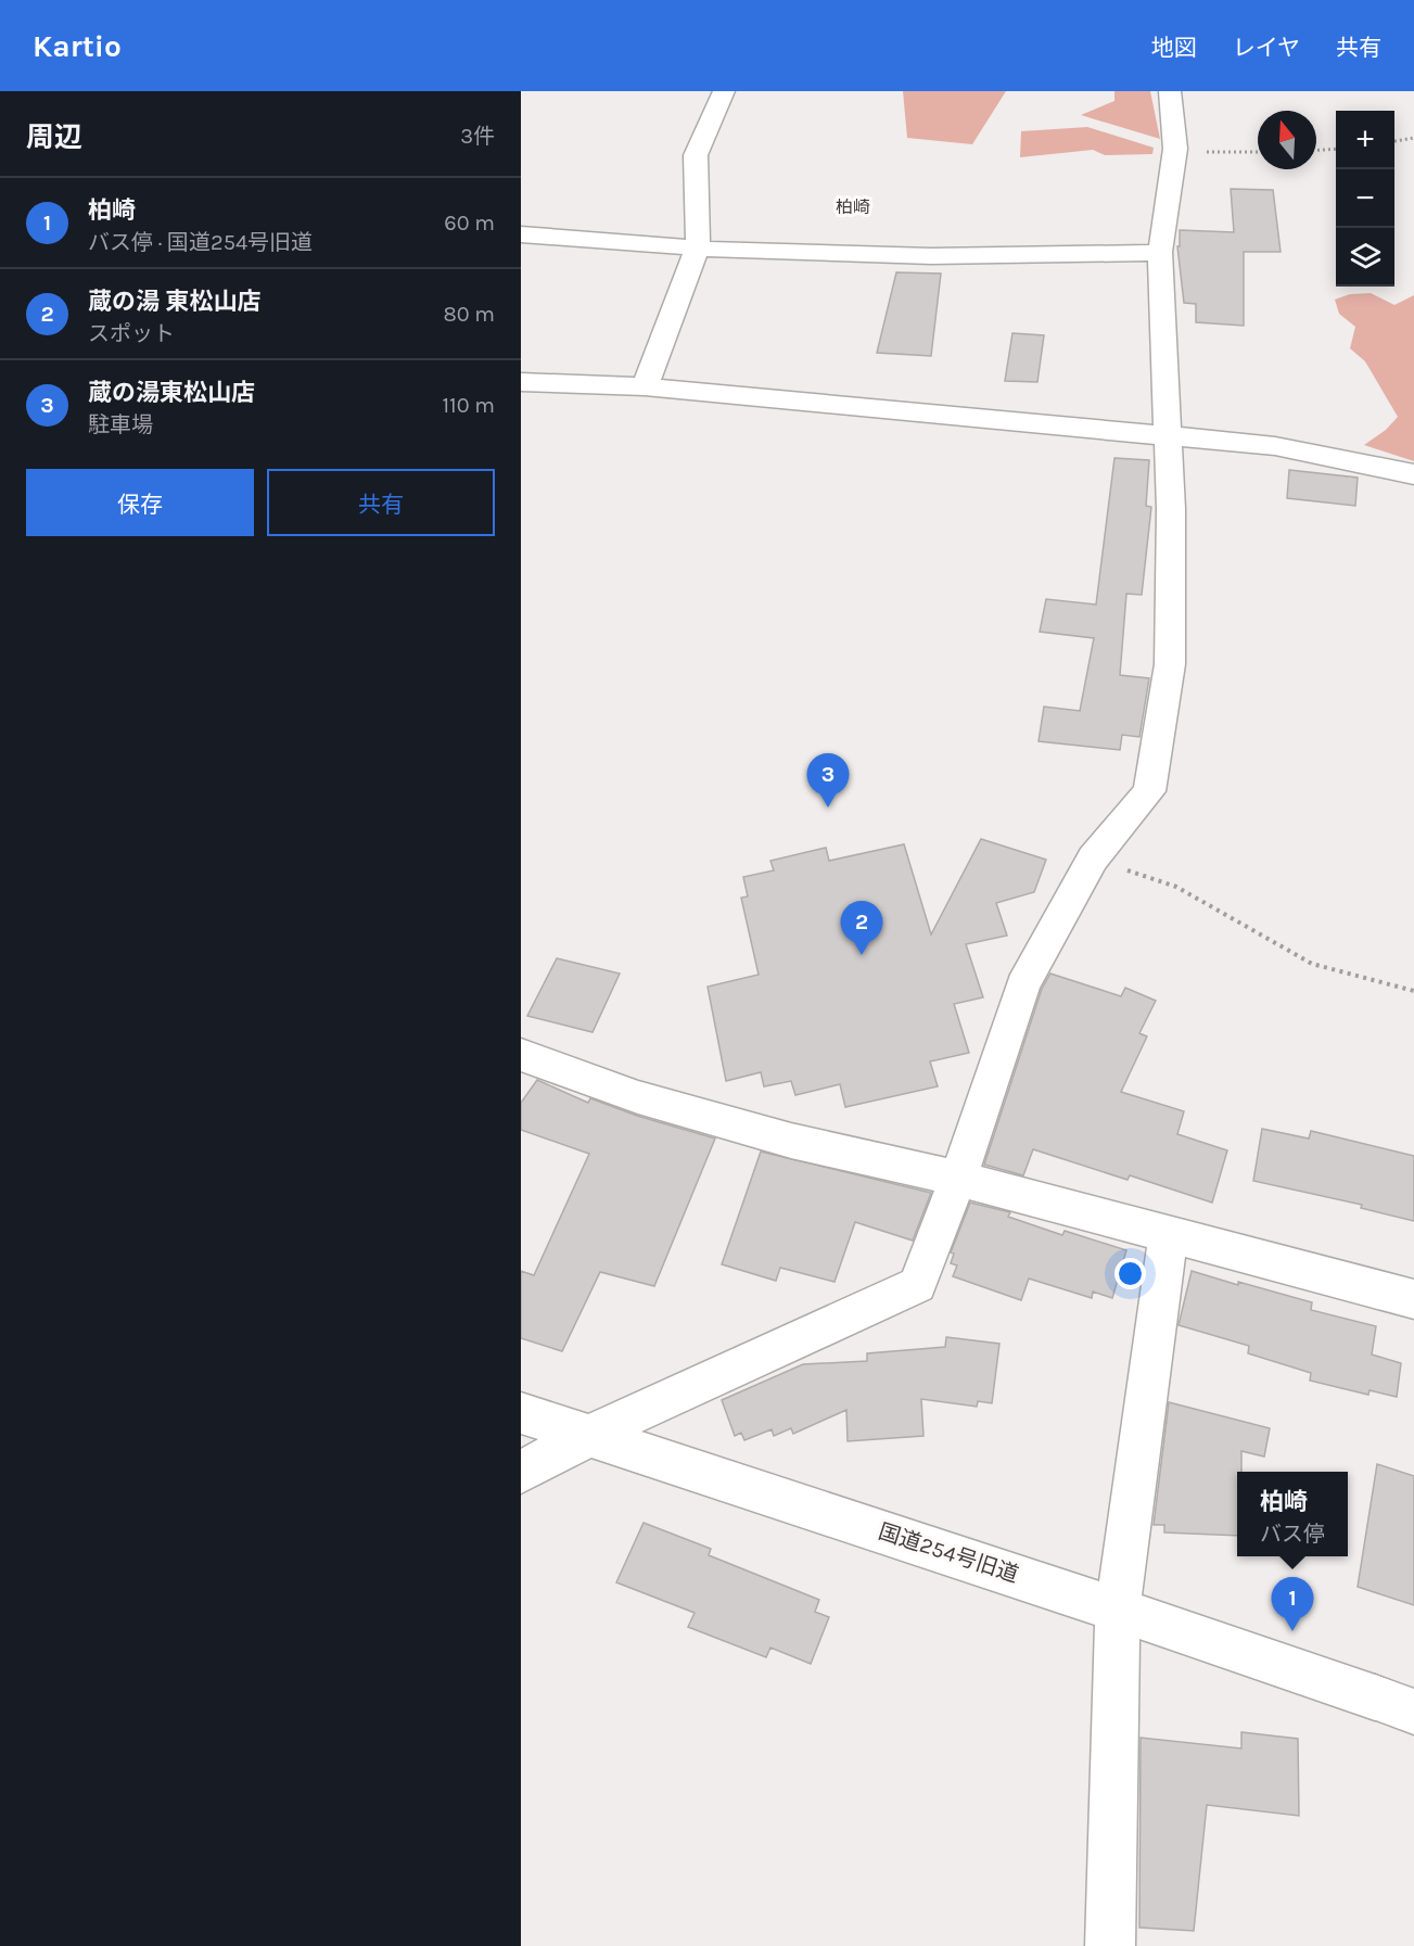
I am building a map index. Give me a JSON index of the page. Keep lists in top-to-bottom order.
{
  "streets": {
    "street": ["国道254号旧道"]
  },
  "districts": ["柏崎"],
  "north": "top",
  "page": {
    "header": "Kartio",
    "nav": ["地図", "レイヤ", "共有"],
    "heading": ["周辺", "3件"],
    "map_buttons": ["+", "−"],
    "list": [
      {
        "mark": "1",
        "name": "柏崎",
        "note": "バス停 · 国道254号旧道",
        "value": "60 m"
      },
      {
        "mark": "2",
        "name": "蔵の湯 東松山店",
        "note": "スポット",
        "value": "80 m"
      },
      {
        "mark": "3",
        "name": "蔵の湯東松山店",
        "note": "駐車場",
        "value": "110 m"
      }
    ],
    "buttons": ["保存", "共有"],
    "pins": ["3", "2", "1"],
    "popup": ["柏崎", "バス停"]
  }
}
